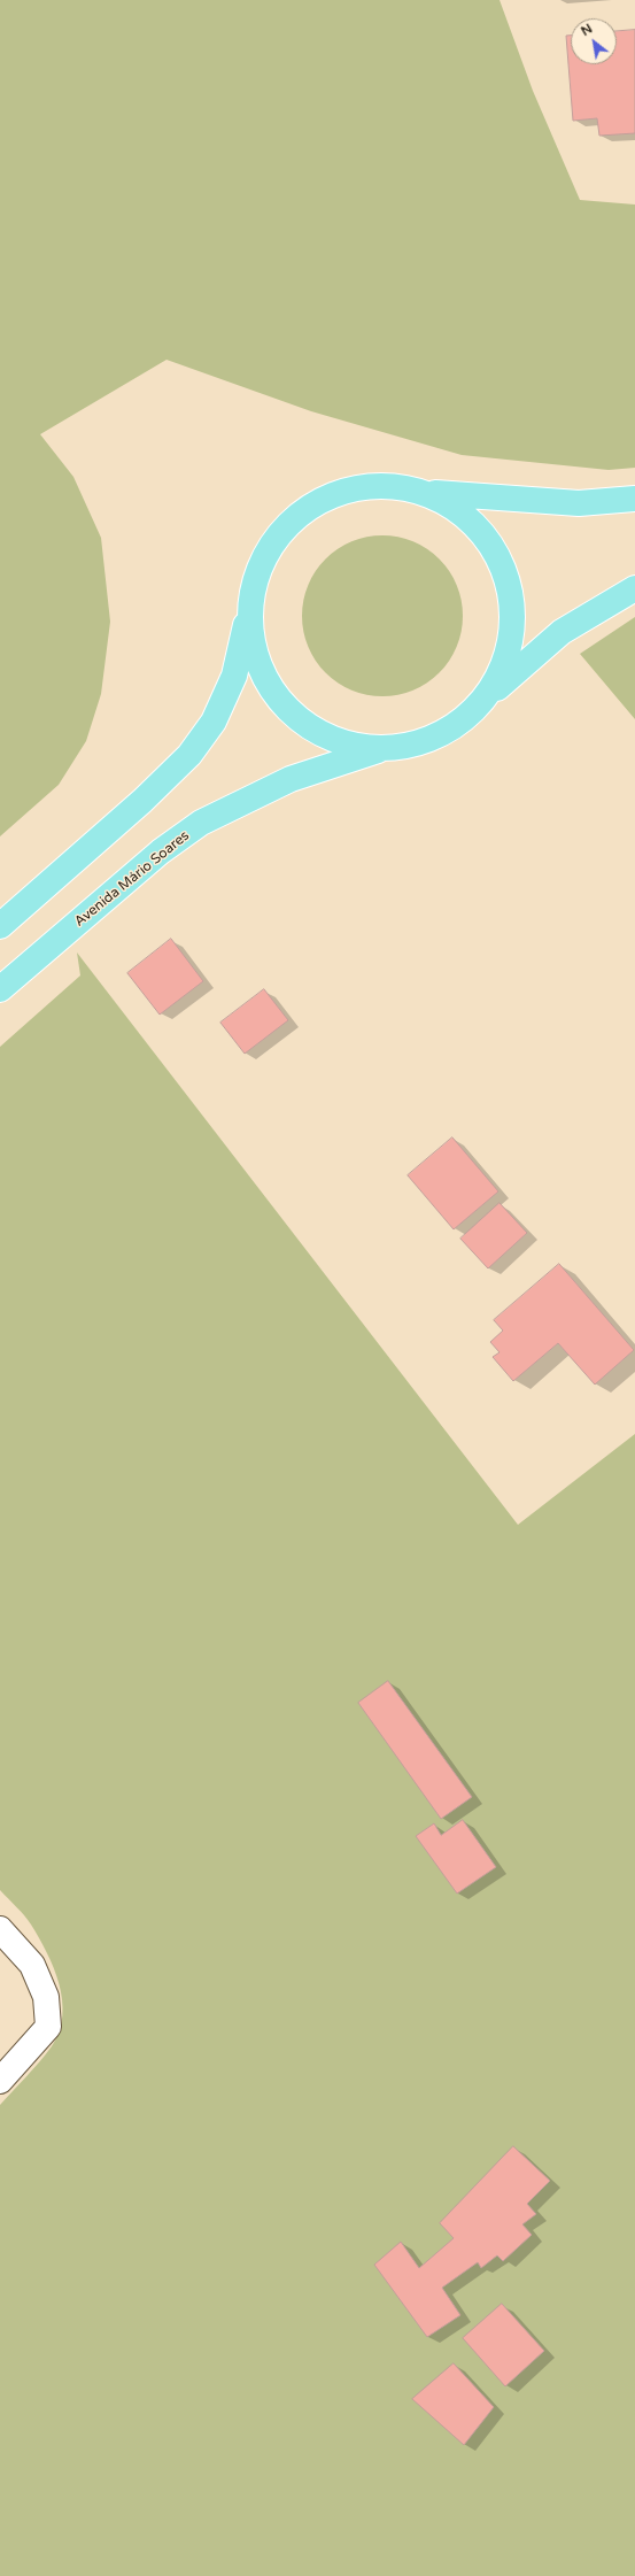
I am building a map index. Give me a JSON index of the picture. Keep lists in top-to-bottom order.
{
  "streets": {
    "main road": ["Avenida Mário Soares"]
  },
  "north": "top left"
}
